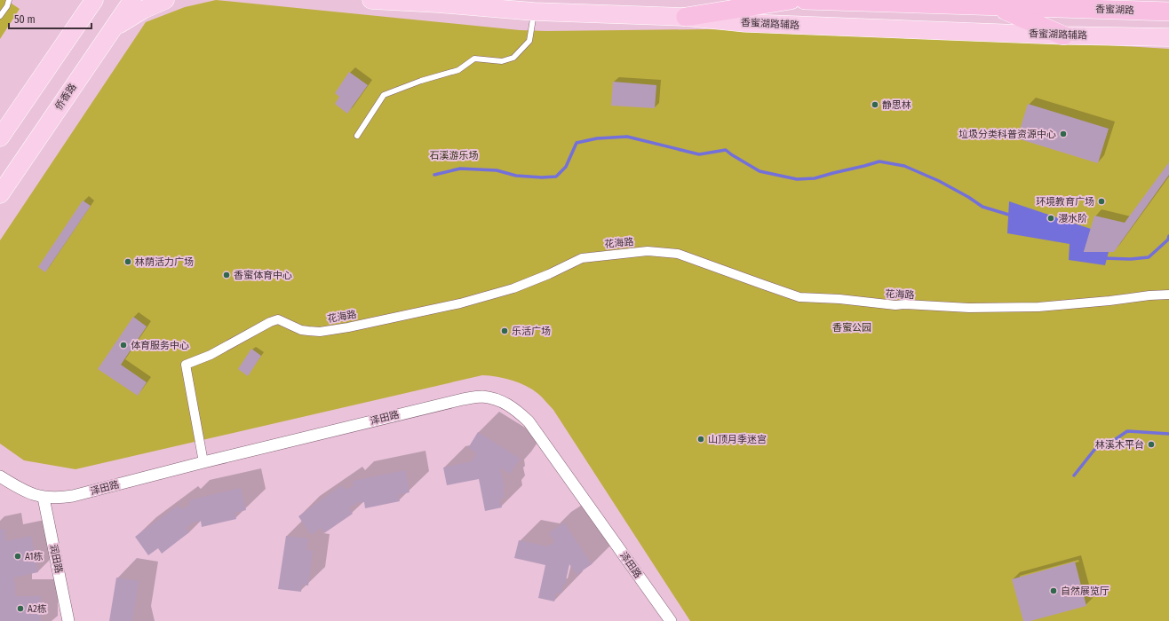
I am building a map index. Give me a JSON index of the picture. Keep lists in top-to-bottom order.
{
  "streets": {
    "highway": ["香蜜湖路"],
    "main road": ["香蜜湖路辅路", "侨香路"],
    "street": ["花海路", "泽田路", "润田路"]
  },
  "crossings": [
    ["花海路", "泽田路"],
    ["泽田路", "润田路"]
  ],
  "parks": ["石溪游乐场", "香蜜公园"],
  "places": [
    "静思林",
    "垃圾分类科普资源中心",
    "环境教育广场",
    "漫水阶",
    "林荫活力广场",
    "香蜜体育中心",
    "乐活广场",
    "体育服务中心",
    "山顶月季迷宫",
    "林溪木平台",
    "A1栋",
    "自然展览厅",
    "A2栋"
  ],
  "scale_bar": "50 m"
}
